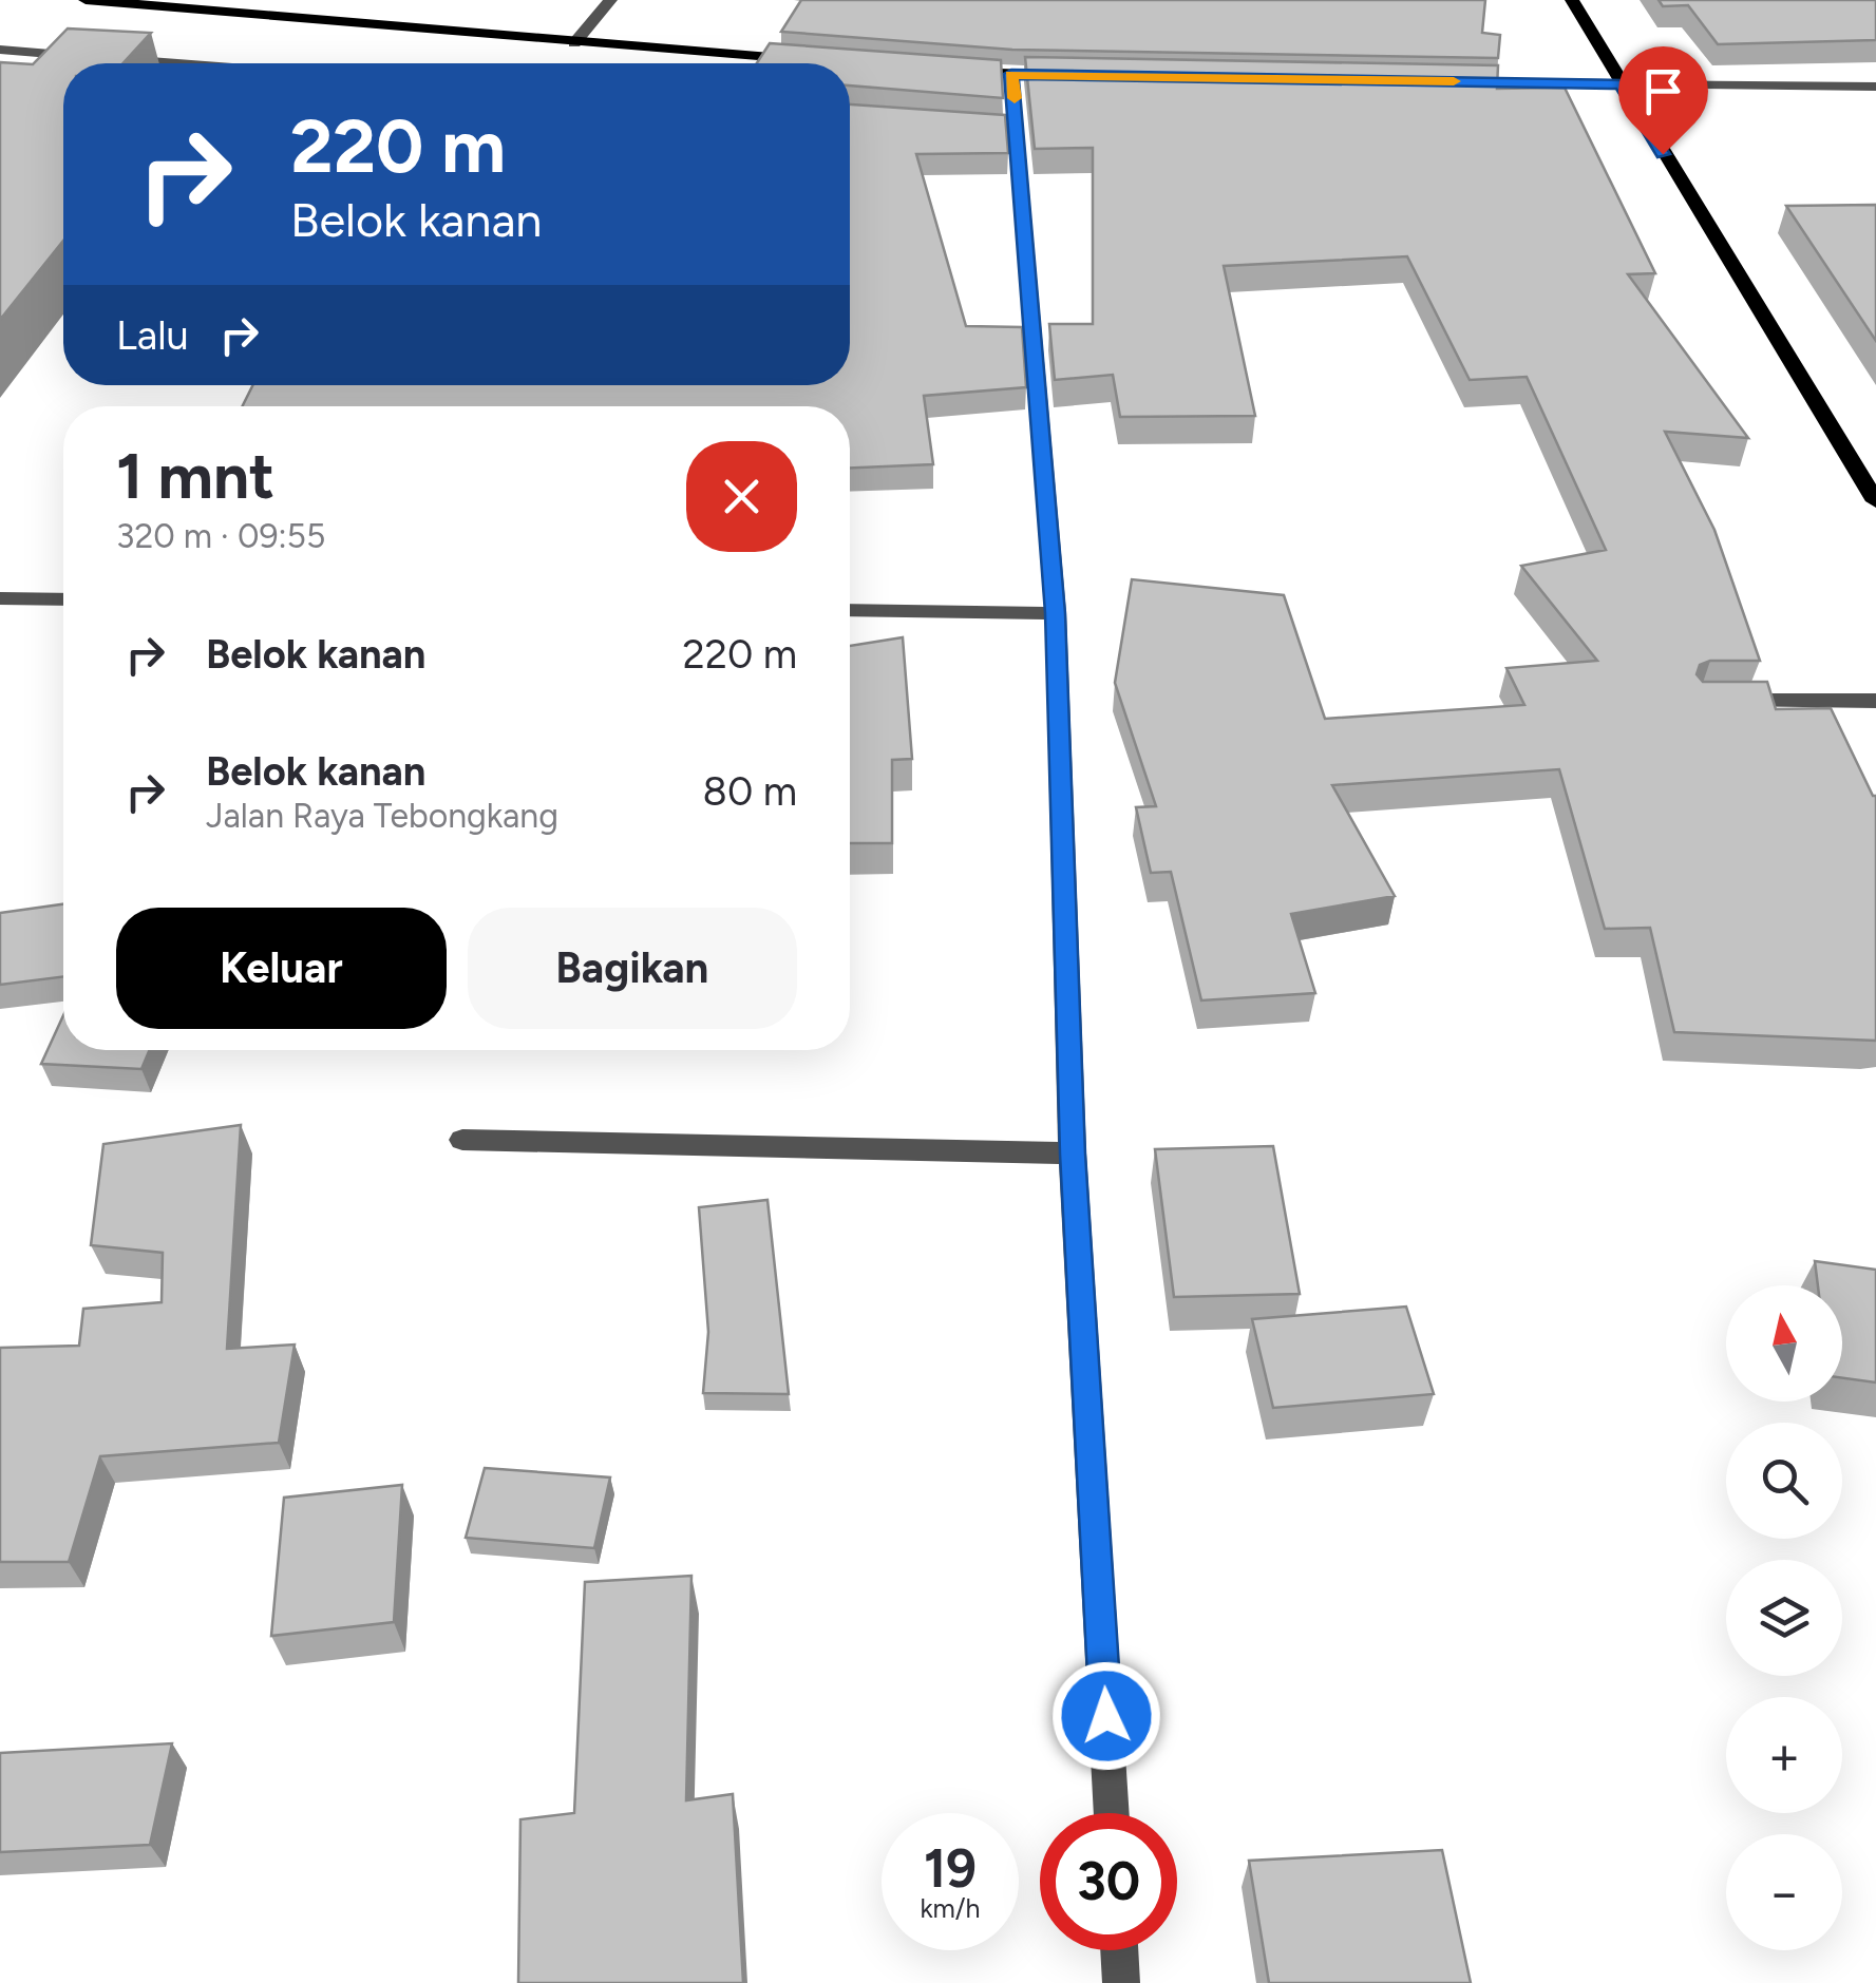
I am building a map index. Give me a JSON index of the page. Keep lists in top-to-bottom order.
{
  "north": "top",
  "page": {
    "turn": ["220 m", "Belok kanan"],
    "then": "Lalu",
    "heading": ["1 mnt", "320 m · 09:55"],
    "list": [
      {
        "name": "Belok kanan",
        "value": "220 m"
      },
      {
        "name": "Belok kanan",
        "note": "Jalan Raya Tebongkang",
        "value": "80 m"
      }
    ],
    "buttons": ["Keluar", "Bagikan"],
    "map_buttons": ["+", "−"],
    "speed": "19 km/h",
    "limit": "30"
  }
}
